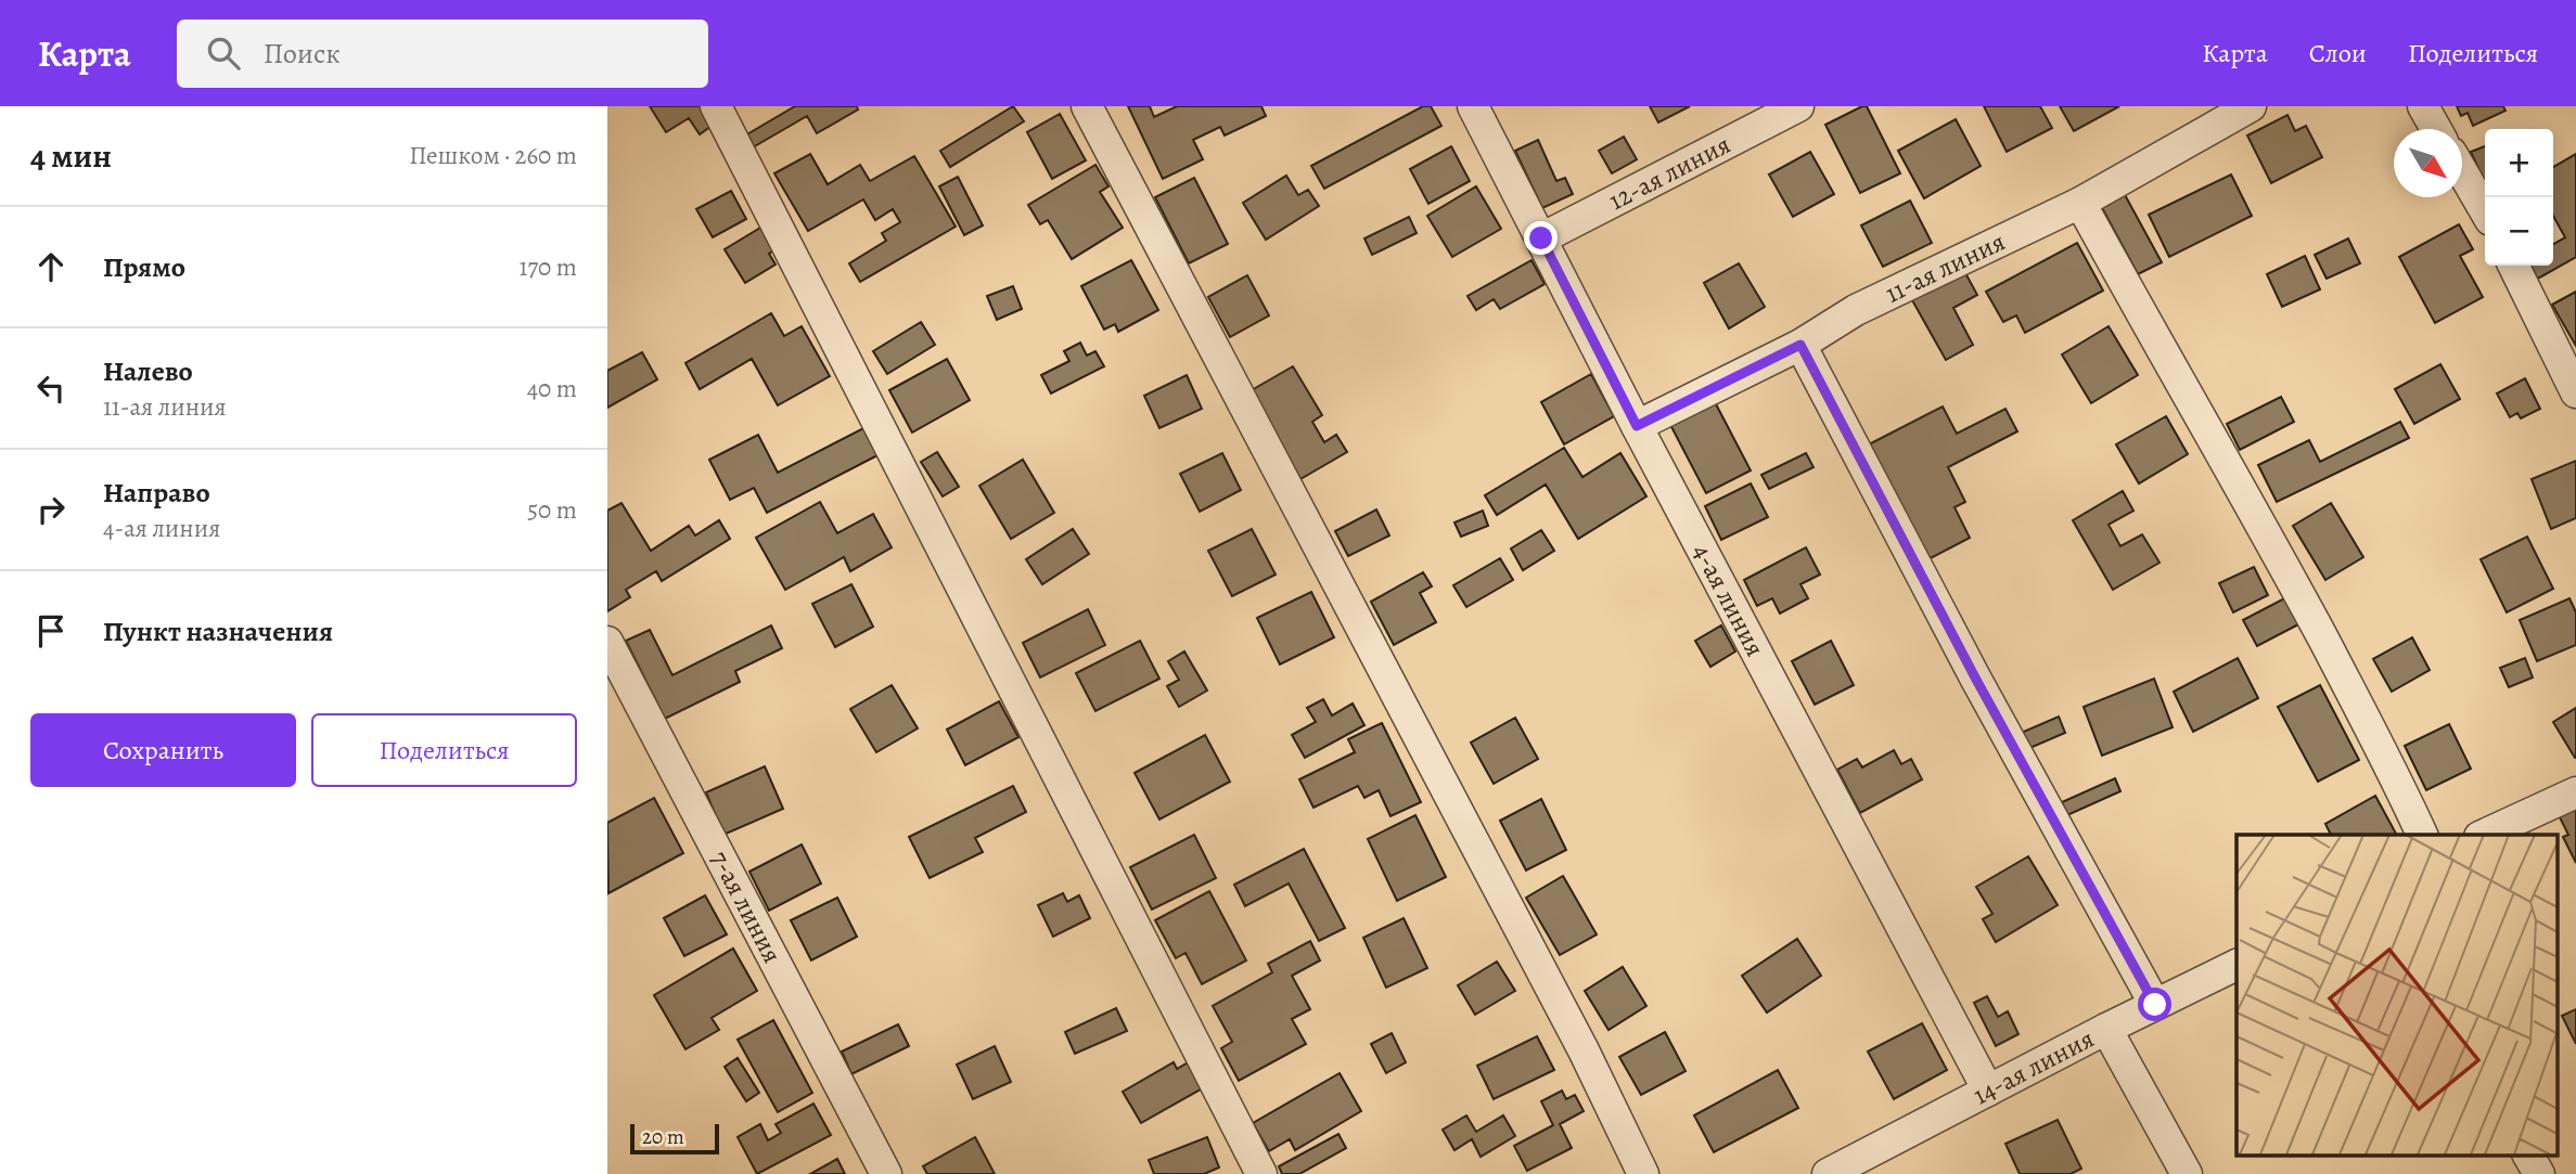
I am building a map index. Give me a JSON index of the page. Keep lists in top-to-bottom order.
{
  "streets": {
    "street": [
      "12-ая линия",
      "11-ая линия",
      "4-ая линия",
      "7-ая линия",
      "14-ая линия"
    ]
  },
  "crossings": [
    ["12-ая линия", "4-ая линия"],
    ["11-ая линия", "4-ая линия"],
    ["4-ая линия", "14-ая линия"]
  ],
  "scale_bar": "20 m",
  "north": "bottom right",
  "page": {
    "header": "Карта",
    "search": "Поиск",
    "nav": ["Карта", "Слои", "Поделиться"],
    "heading": ["4 мин", "Пешком · 260 m"],
    "map_buttons": ["+", "−"],
    "list": [
      ["Прямо", "170 m"],
      ["Налево", "11-ая линия", "40 m"],
      ["Направо", "4-ая линия", "50 m"],
      "Пункт назначения"
    ],
    "buttons": ["Сохранить", "Поделиться"],
    "scale": "20 m"
  }
}
